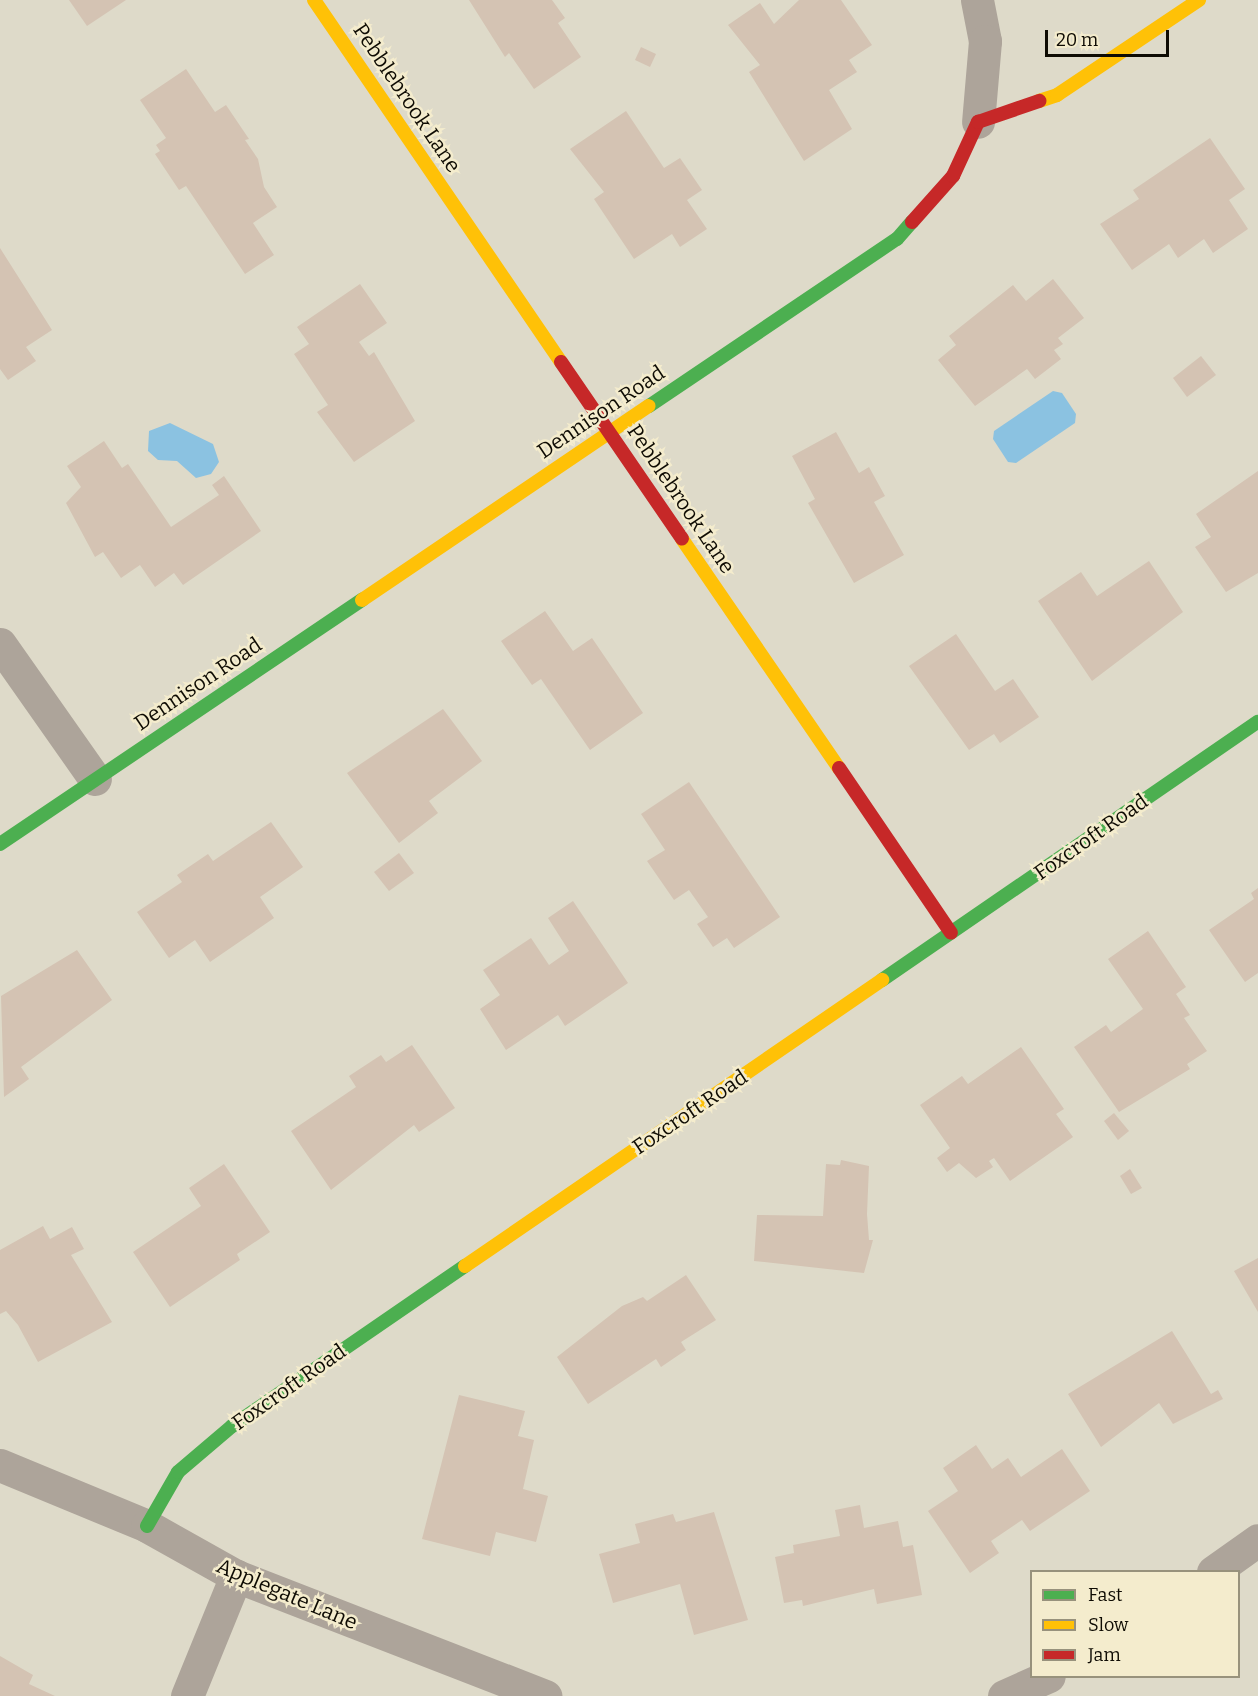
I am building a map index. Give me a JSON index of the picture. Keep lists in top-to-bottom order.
{
  "streets": {
    "street": [
      "Pebblebrook Lane",
      "Dennison Road",
      "Foxcroft Road",
      "Applegate Lane"
    ]
  },
  "crossings": [
    ["Pebblebrook Lane", "Dennison Road"],
    ["Pebblebrook Lane", "Foxcroft Road"],
    ["Foxcroft Road", "Applegate Lane"]
  ],
  "legend": ["Fast", "Slow", "Jam"],
  "scale_bar": "20 m"
}
